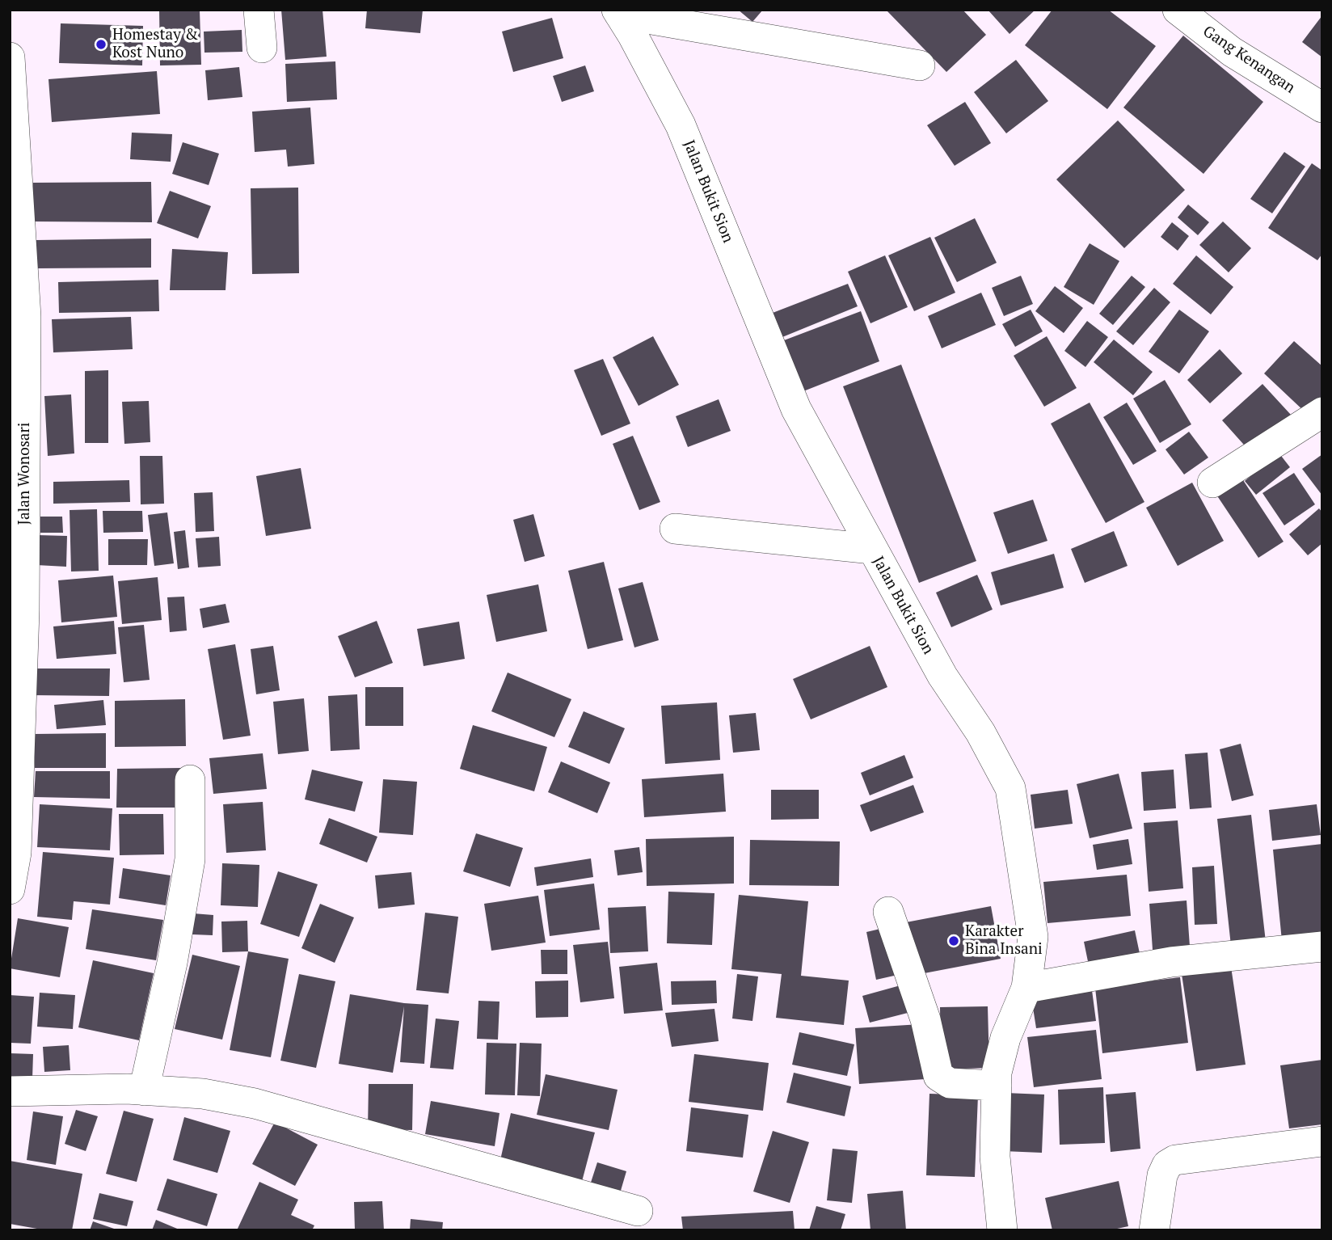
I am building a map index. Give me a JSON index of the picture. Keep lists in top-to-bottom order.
{
  "streets": {
    "street": ["Gang Kenangan", "Jalan Bukit Sion", "Jalan Wonosari"]
  },
  "places": ["Homestay & Kost Nuno", "Karakter Bina Insani"]
}
